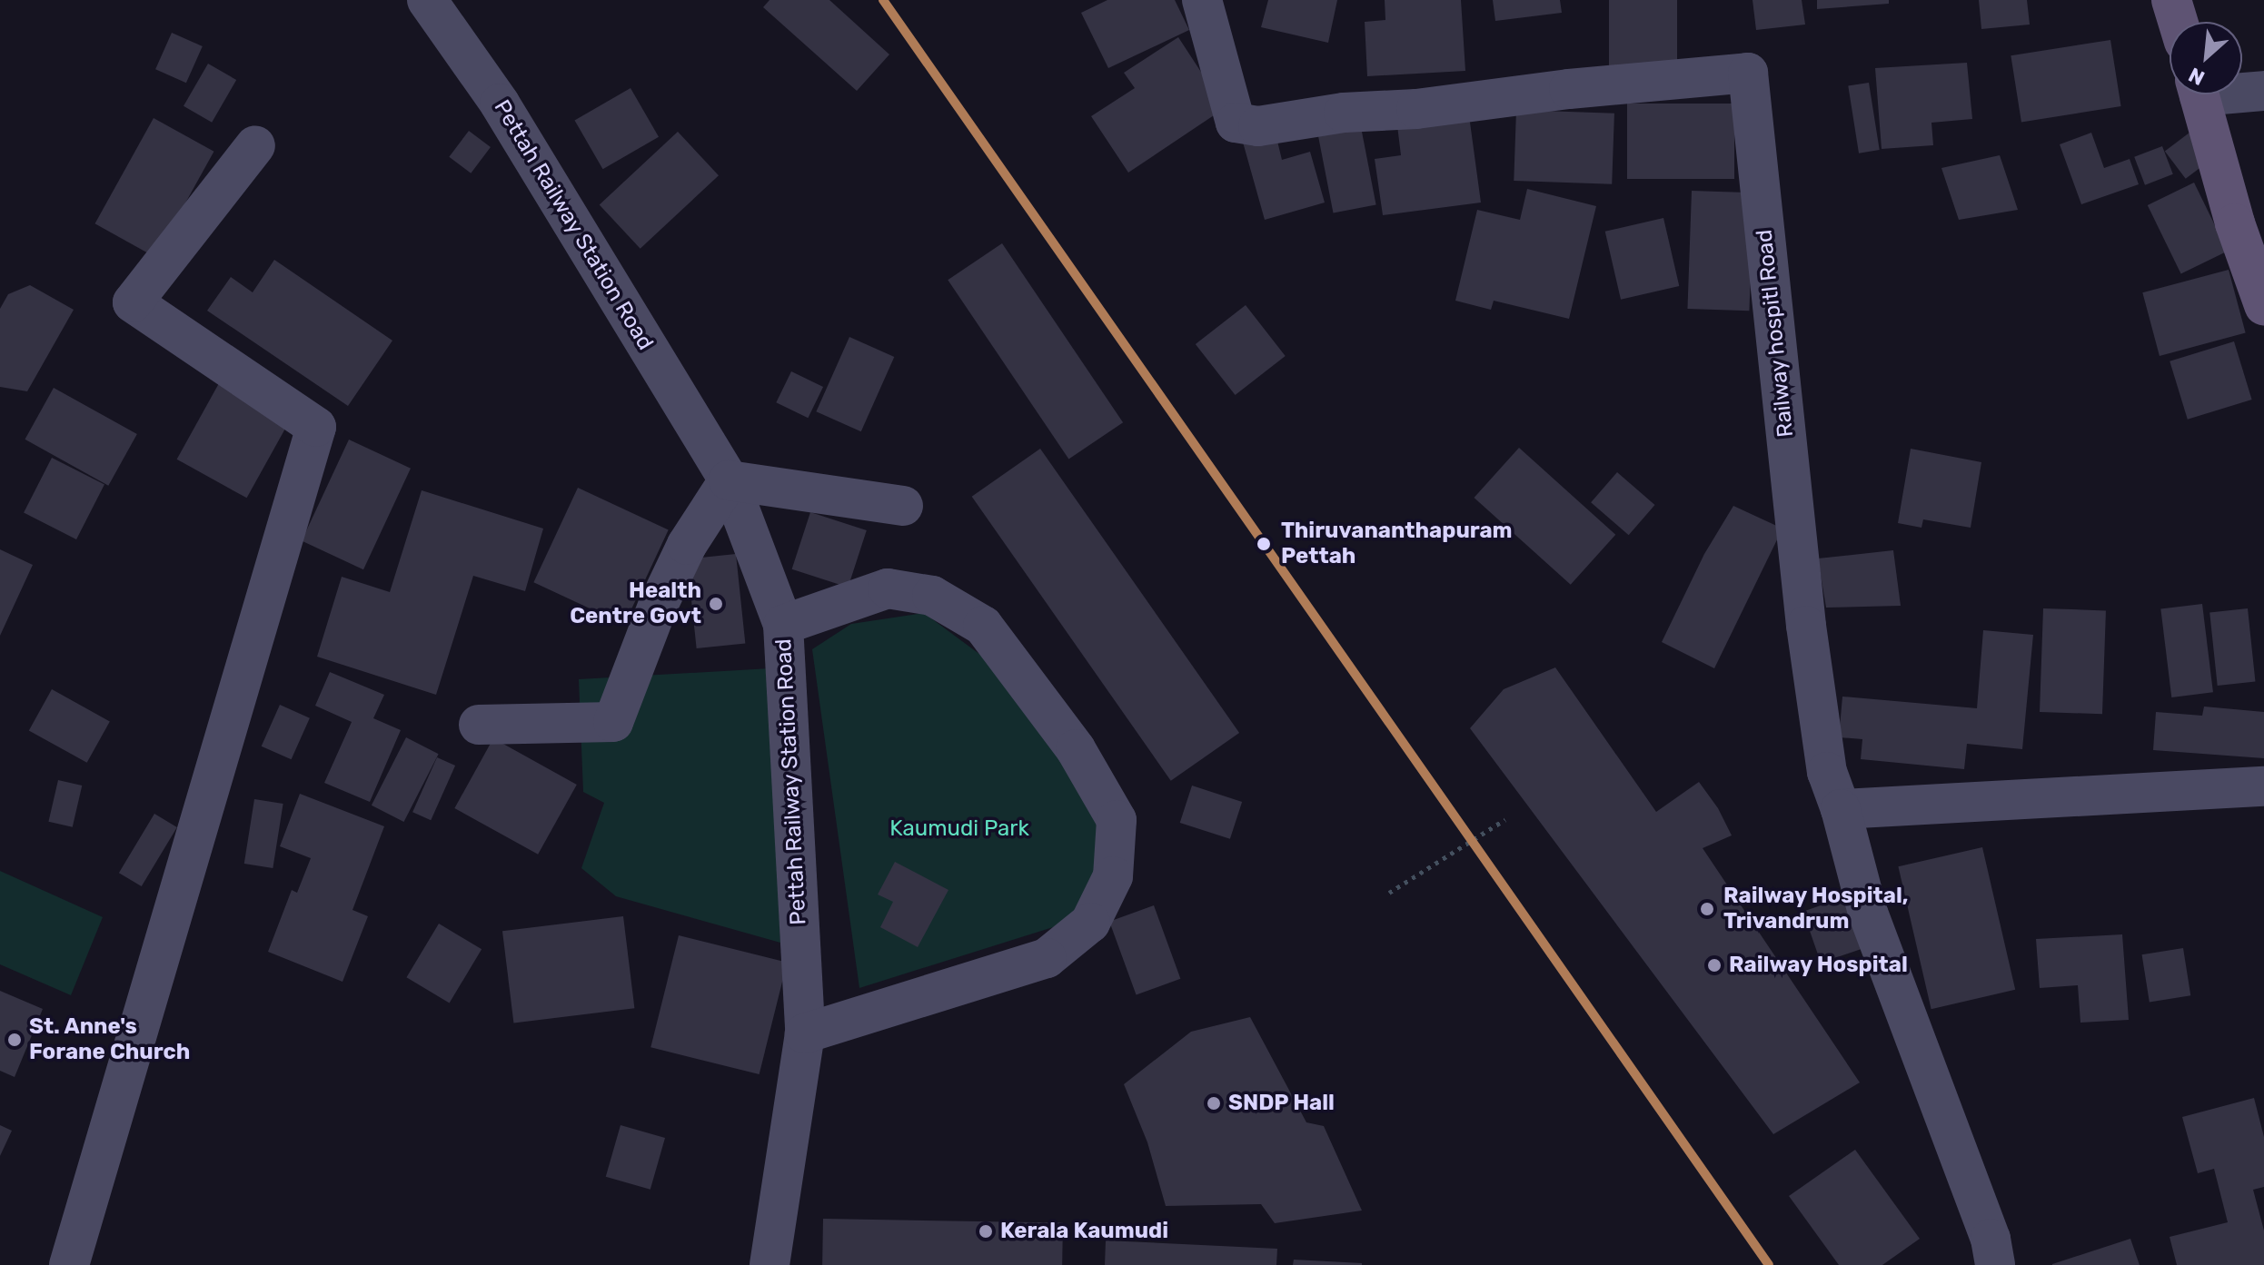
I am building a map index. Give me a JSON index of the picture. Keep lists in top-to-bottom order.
{
  "streets": {
    "street": ["Pettah Railway Station Road", "Railway hospitl Road"]
  },
  "parks": ["Kaumudi Park"],
  "places": [
    "Thiruvananthapuram Pettah",
    "Health Centre Govt",
    "Railway Hospital, Trivandrum",
    "Railway Hospital",
    "St. Anne's Forane Church",
    "SNDP Hall",
    "Kerala Kaumudi"
  ],
  "north": "bottom left"
}
